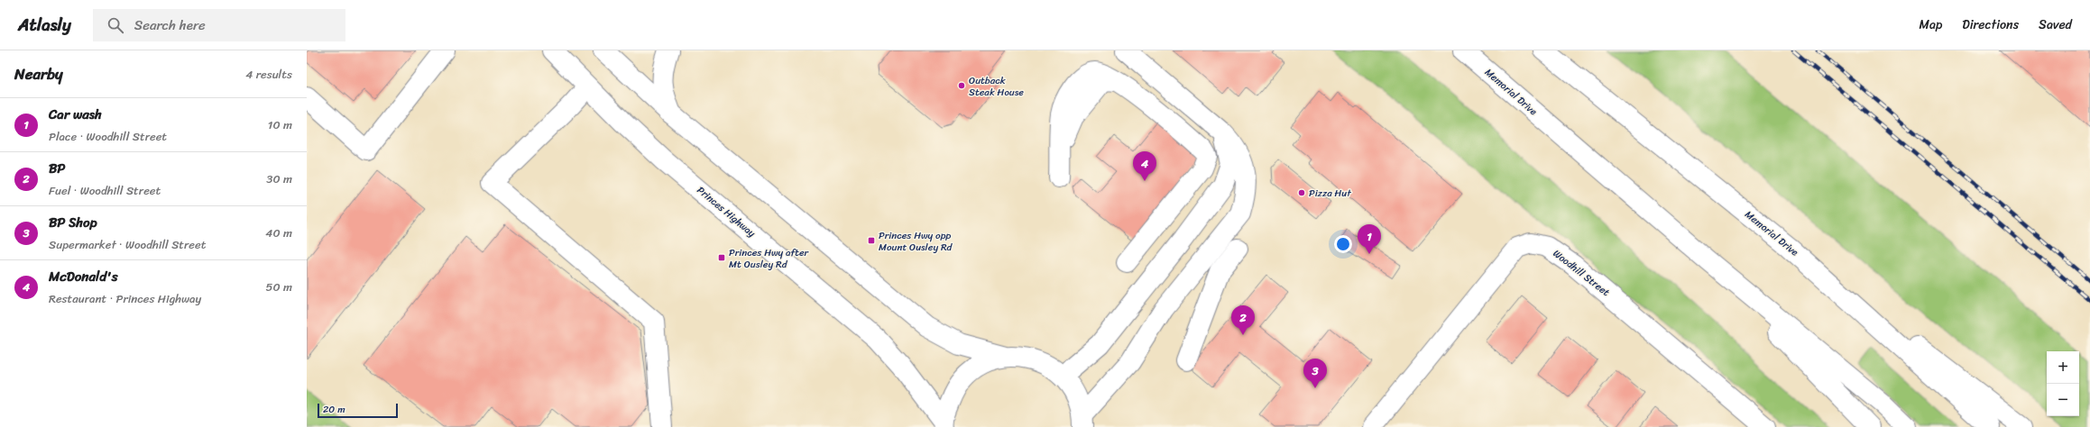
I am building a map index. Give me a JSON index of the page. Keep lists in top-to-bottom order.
{
  "streets": {
    "main road": ["Memorial Drive", "Princes Highway", "Woodhill Street"]
  },
  "places": {
    "other": ["Outback Steak House", "Pizza Hut"],
    "transit": ["Princes Hwy opp Mount Ousley Rd", "Princes Hwy after Mt Ousley Rd"]
  },
  "scale_bar": "20 m",
  "page": {
    "header": "Atlasly",
    "search": "Search here",
    "nav": ["Map", "Directions", "Saved"],
    "heading": ["Nearby", "4 results"],
    "list": [
      {
        "mark": "1",
        "name": "Car wash",
        "note": "Place · Woodhill Street",
        "value": "10 m"
      },
      {
        "mark": "2",
        "name": "BP",
        "note": "Fuel · Woodhill Street",
        "value": "30 m"
      },
      {
        "mark": "3",
        "name": "BP Shop",
        "note": "Supermarket · Woodhill Street",
        "value": "40 m"
      },
      {
        "mark": "4",
        "name": "McDonald's",
        "note": "Restaurant · Princes Highway",
        "value": "50 m"
      }
    ],
    "pins": [
      "4",
      "1",
      "2",
      "3"
    ],
    "map_buttons": ["+", "−"],
    "scale": "20 m"
  }
}
